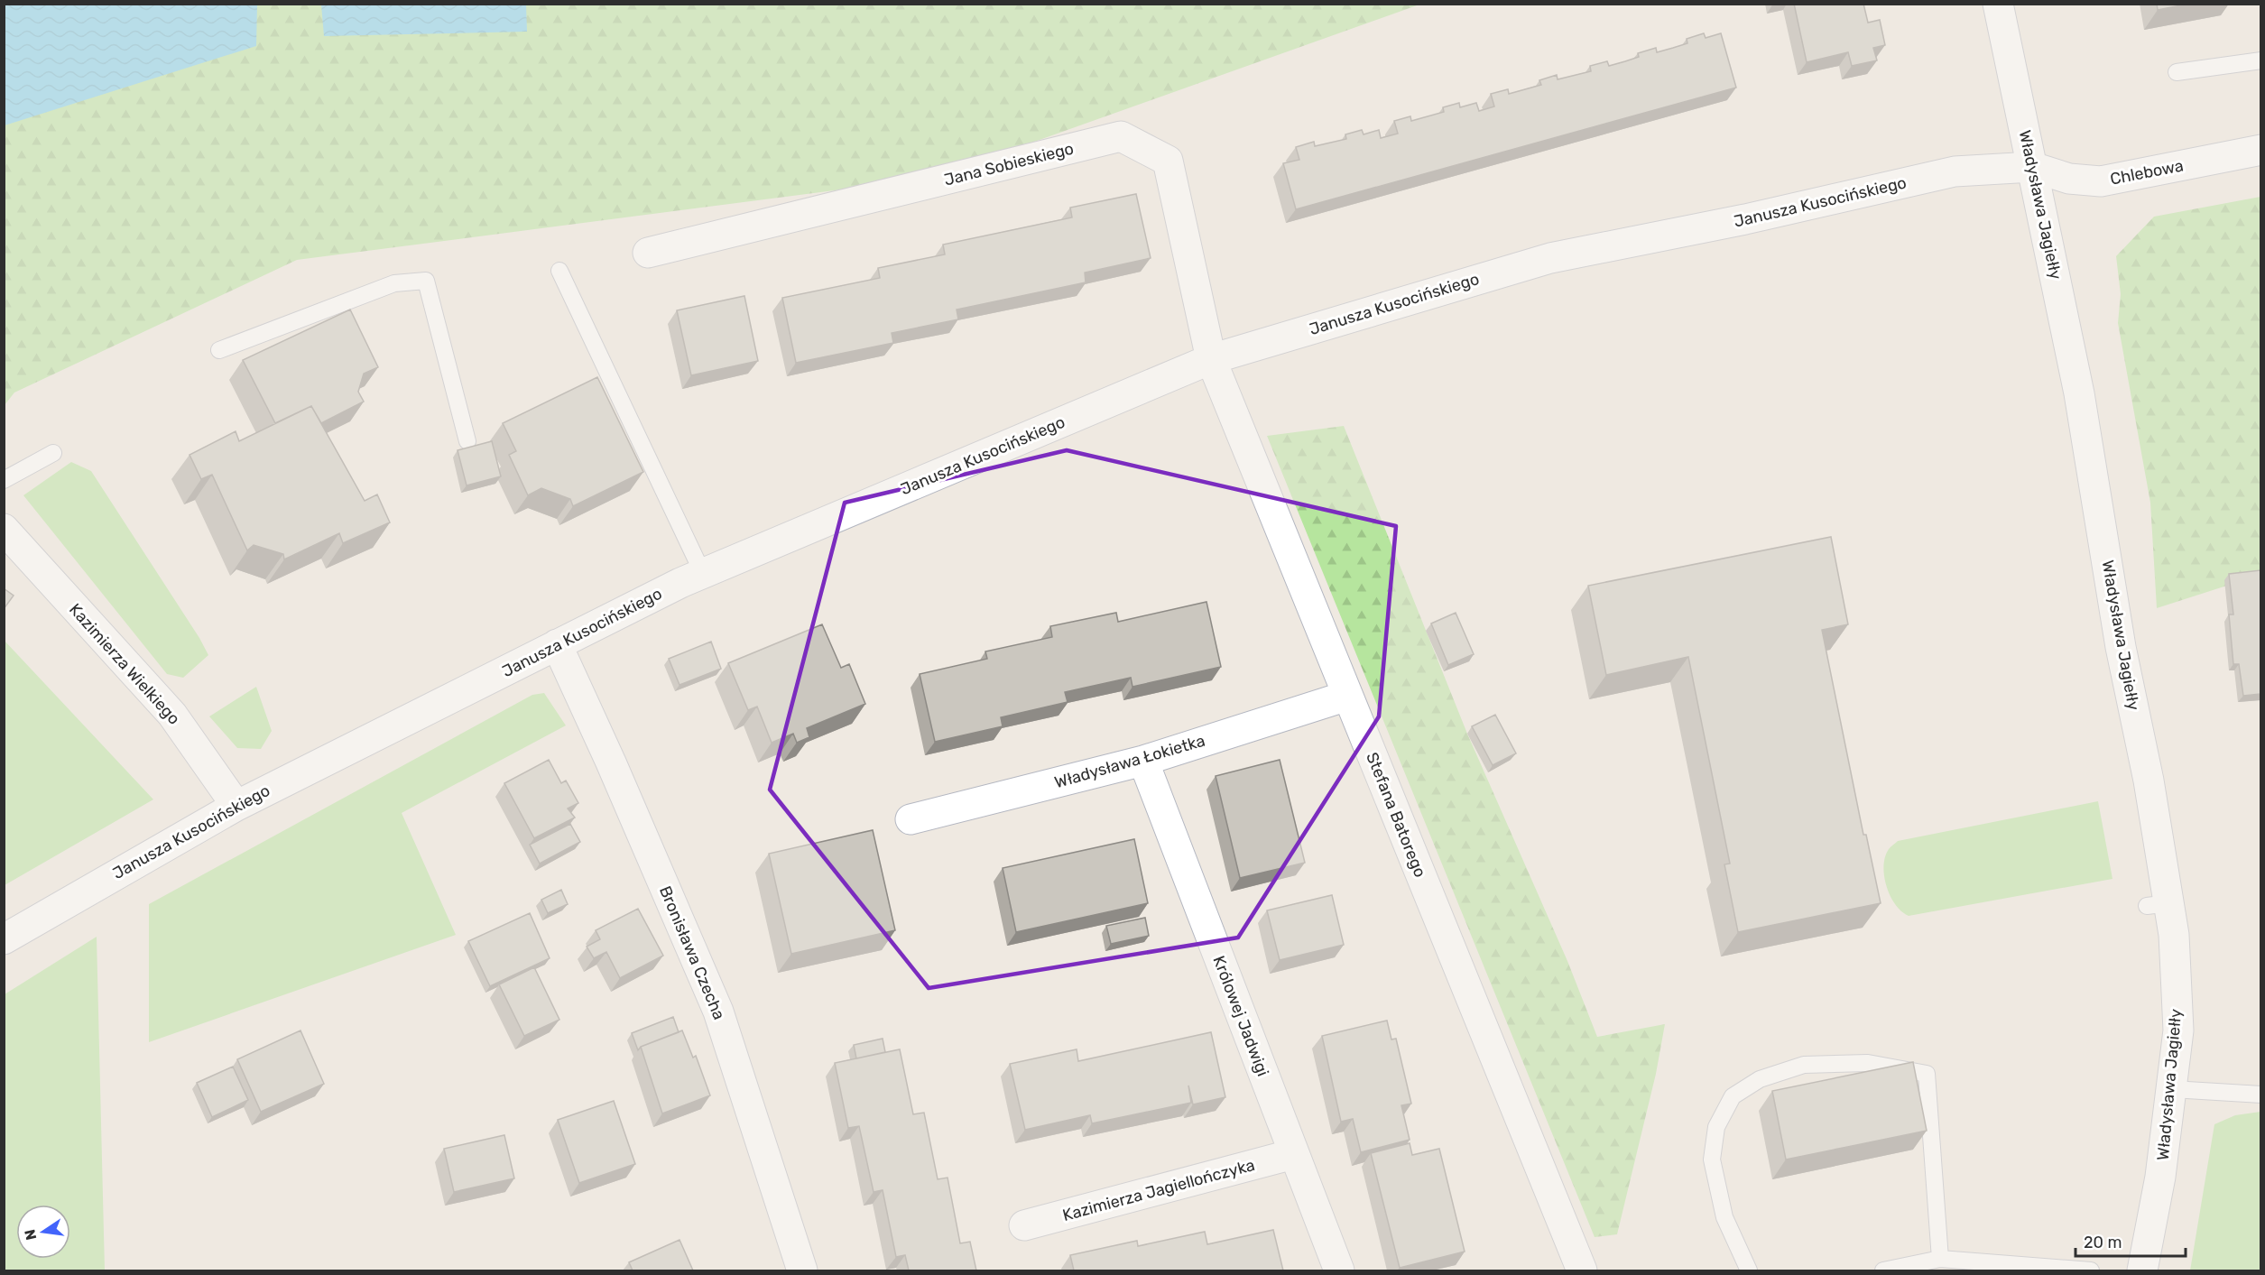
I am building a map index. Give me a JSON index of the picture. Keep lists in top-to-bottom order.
{
  "streets": {
    "street": [
      "Jana Sobieskiego",
      "Chlebowa",
      "Janusza Kusocińskiego",
      "Władysława Jagiełły",
      "Kazimierza Wielkiego",
      "Władysława Łokietka",
      "Stefana Batorego",
      "Bronisława Czecha",
      "Królowej Jadwigi",
      "Kazimierza Jagiellończyka"
    ]
  },
  "crossings": [
    ["Jana Sobieskiego", "Janusza Kusocińskiego"],
    ["Jana Sobieskiego", "Stefana Batorego"],
    ["Chlebowa", "Janusza Kusocińskiego"],
    ["Chlebowa", "Władysława Jagiełły"],
    ["Janusza Kusocińskiego", "Władysława Jagiełły"],
    ["Janusza Kusocińskiego", "Kazimierza Wielkiego"],
    ["Janusza Kusocińskiego", "Stefana Batorego"],
    ["Janusza Kusocińskiego", "Bronisława Czecha"],
    ["Władysława Łokietka", "Stefana Batorego"],
    ["Władysława Łokietka", "Królowej Jadwigi"],
    ["Królowej Jadwigi", "Kazimierza Jagiellończyka"]
  ],
  "scale_bar": "20 m",
  "north": "left"
}
